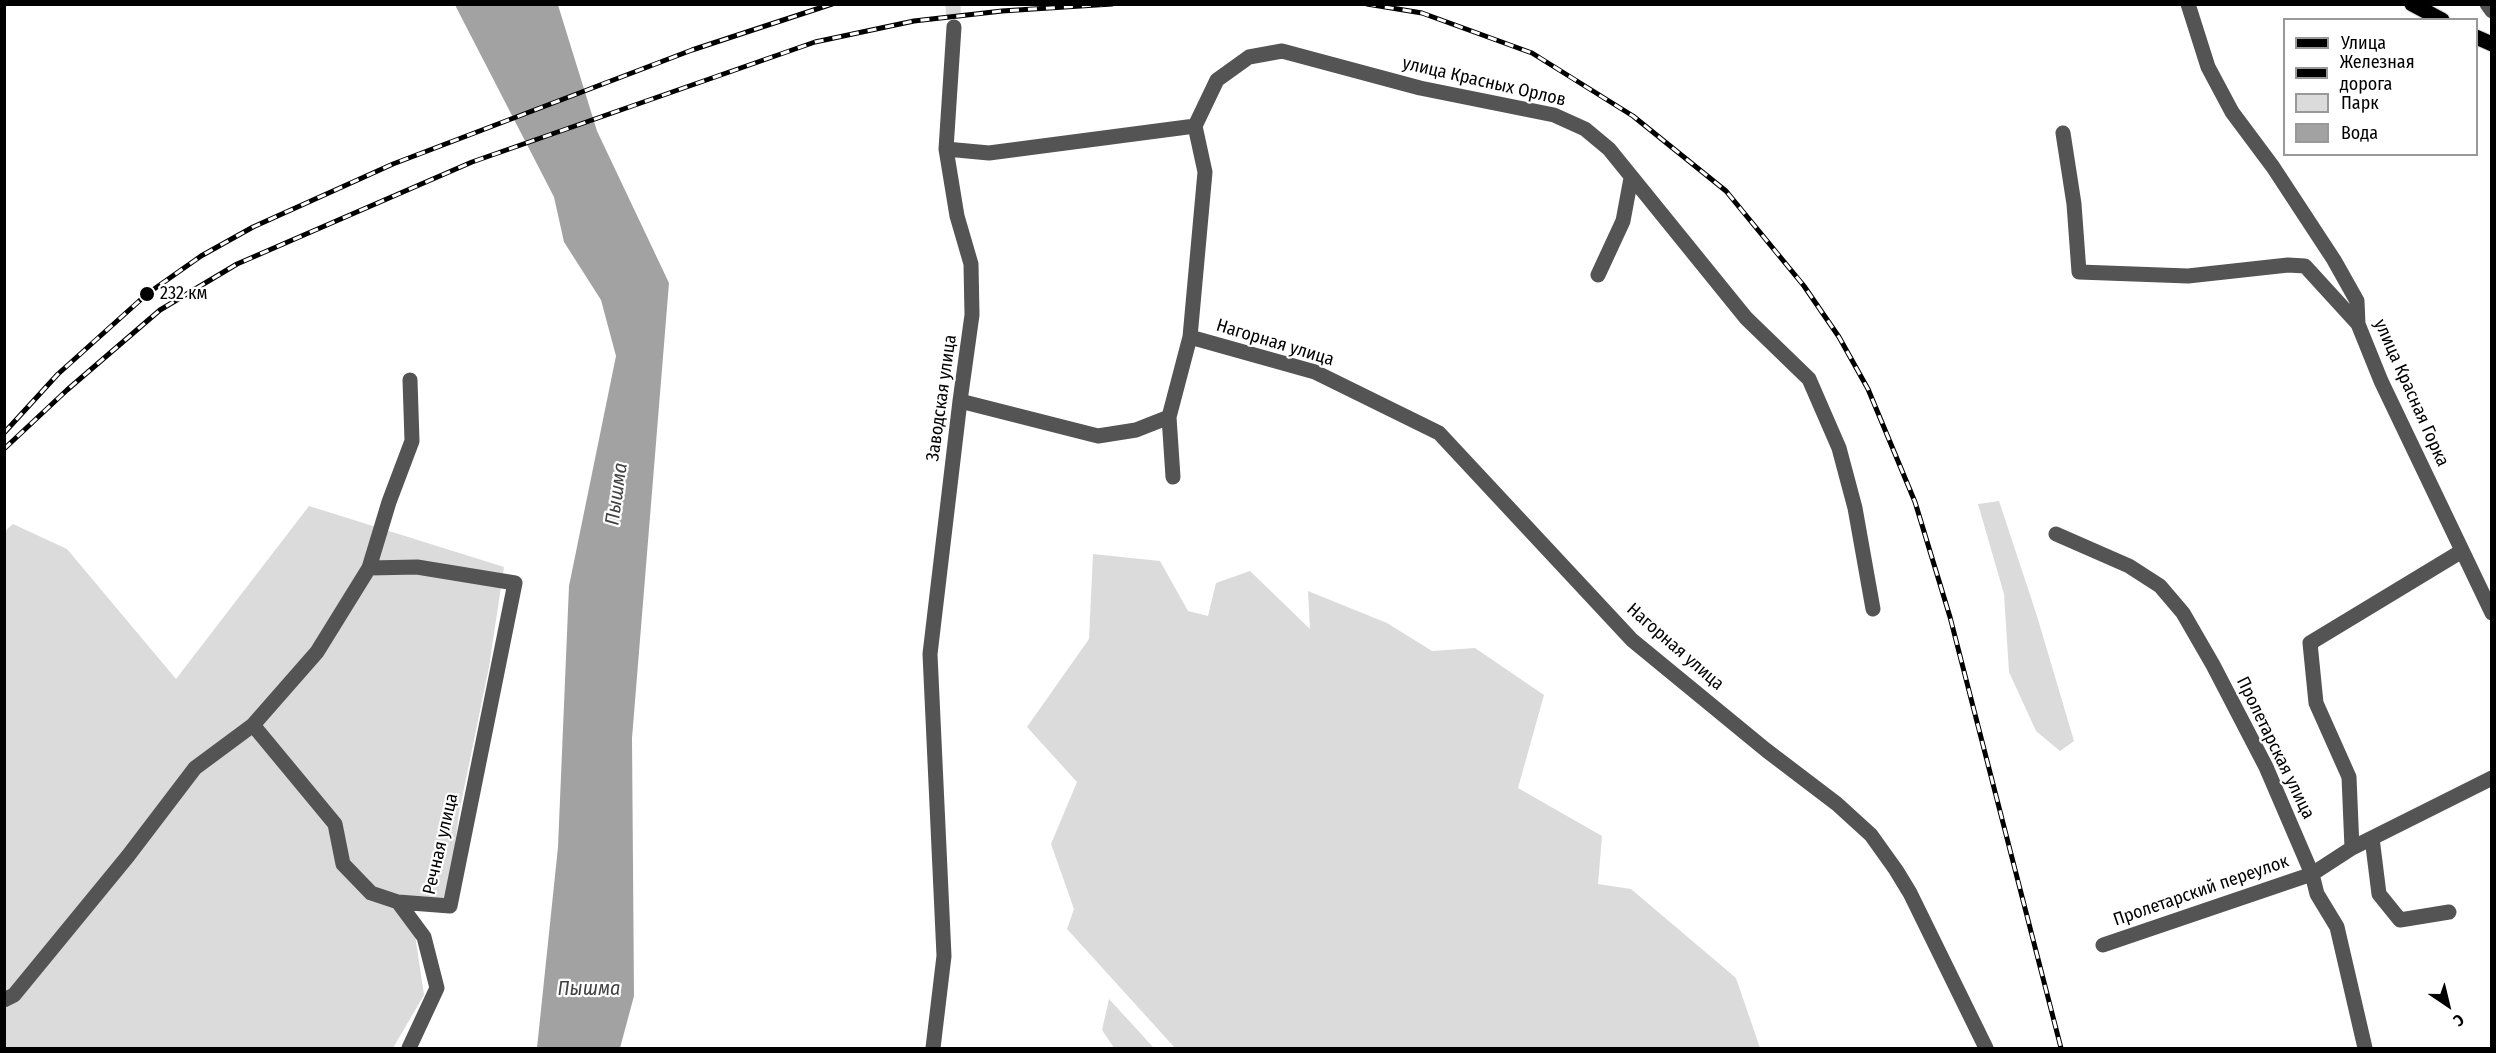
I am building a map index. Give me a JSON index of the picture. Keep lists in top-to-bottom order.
{
  "streets": {
    "street": [
      "улица Красных Орлов",
      "Нагорная улица",
      "улица Красная Горка",
      "Заводская улица",
      "Пролетарская улица",
      "Речная улица",
      "Пролетарский переулок"
    ]
  },
  "crossings": [
    ["Пролетарская улица", "Пролетарский переулок"]
  ],
  "water": ["Пышма"],
  "places": ["232 км"],
  "legend": [
    "Улица",
    "Железная дорога",
    "Парк",
    "Вода"
  ],
  "north": "bottom right"
}
